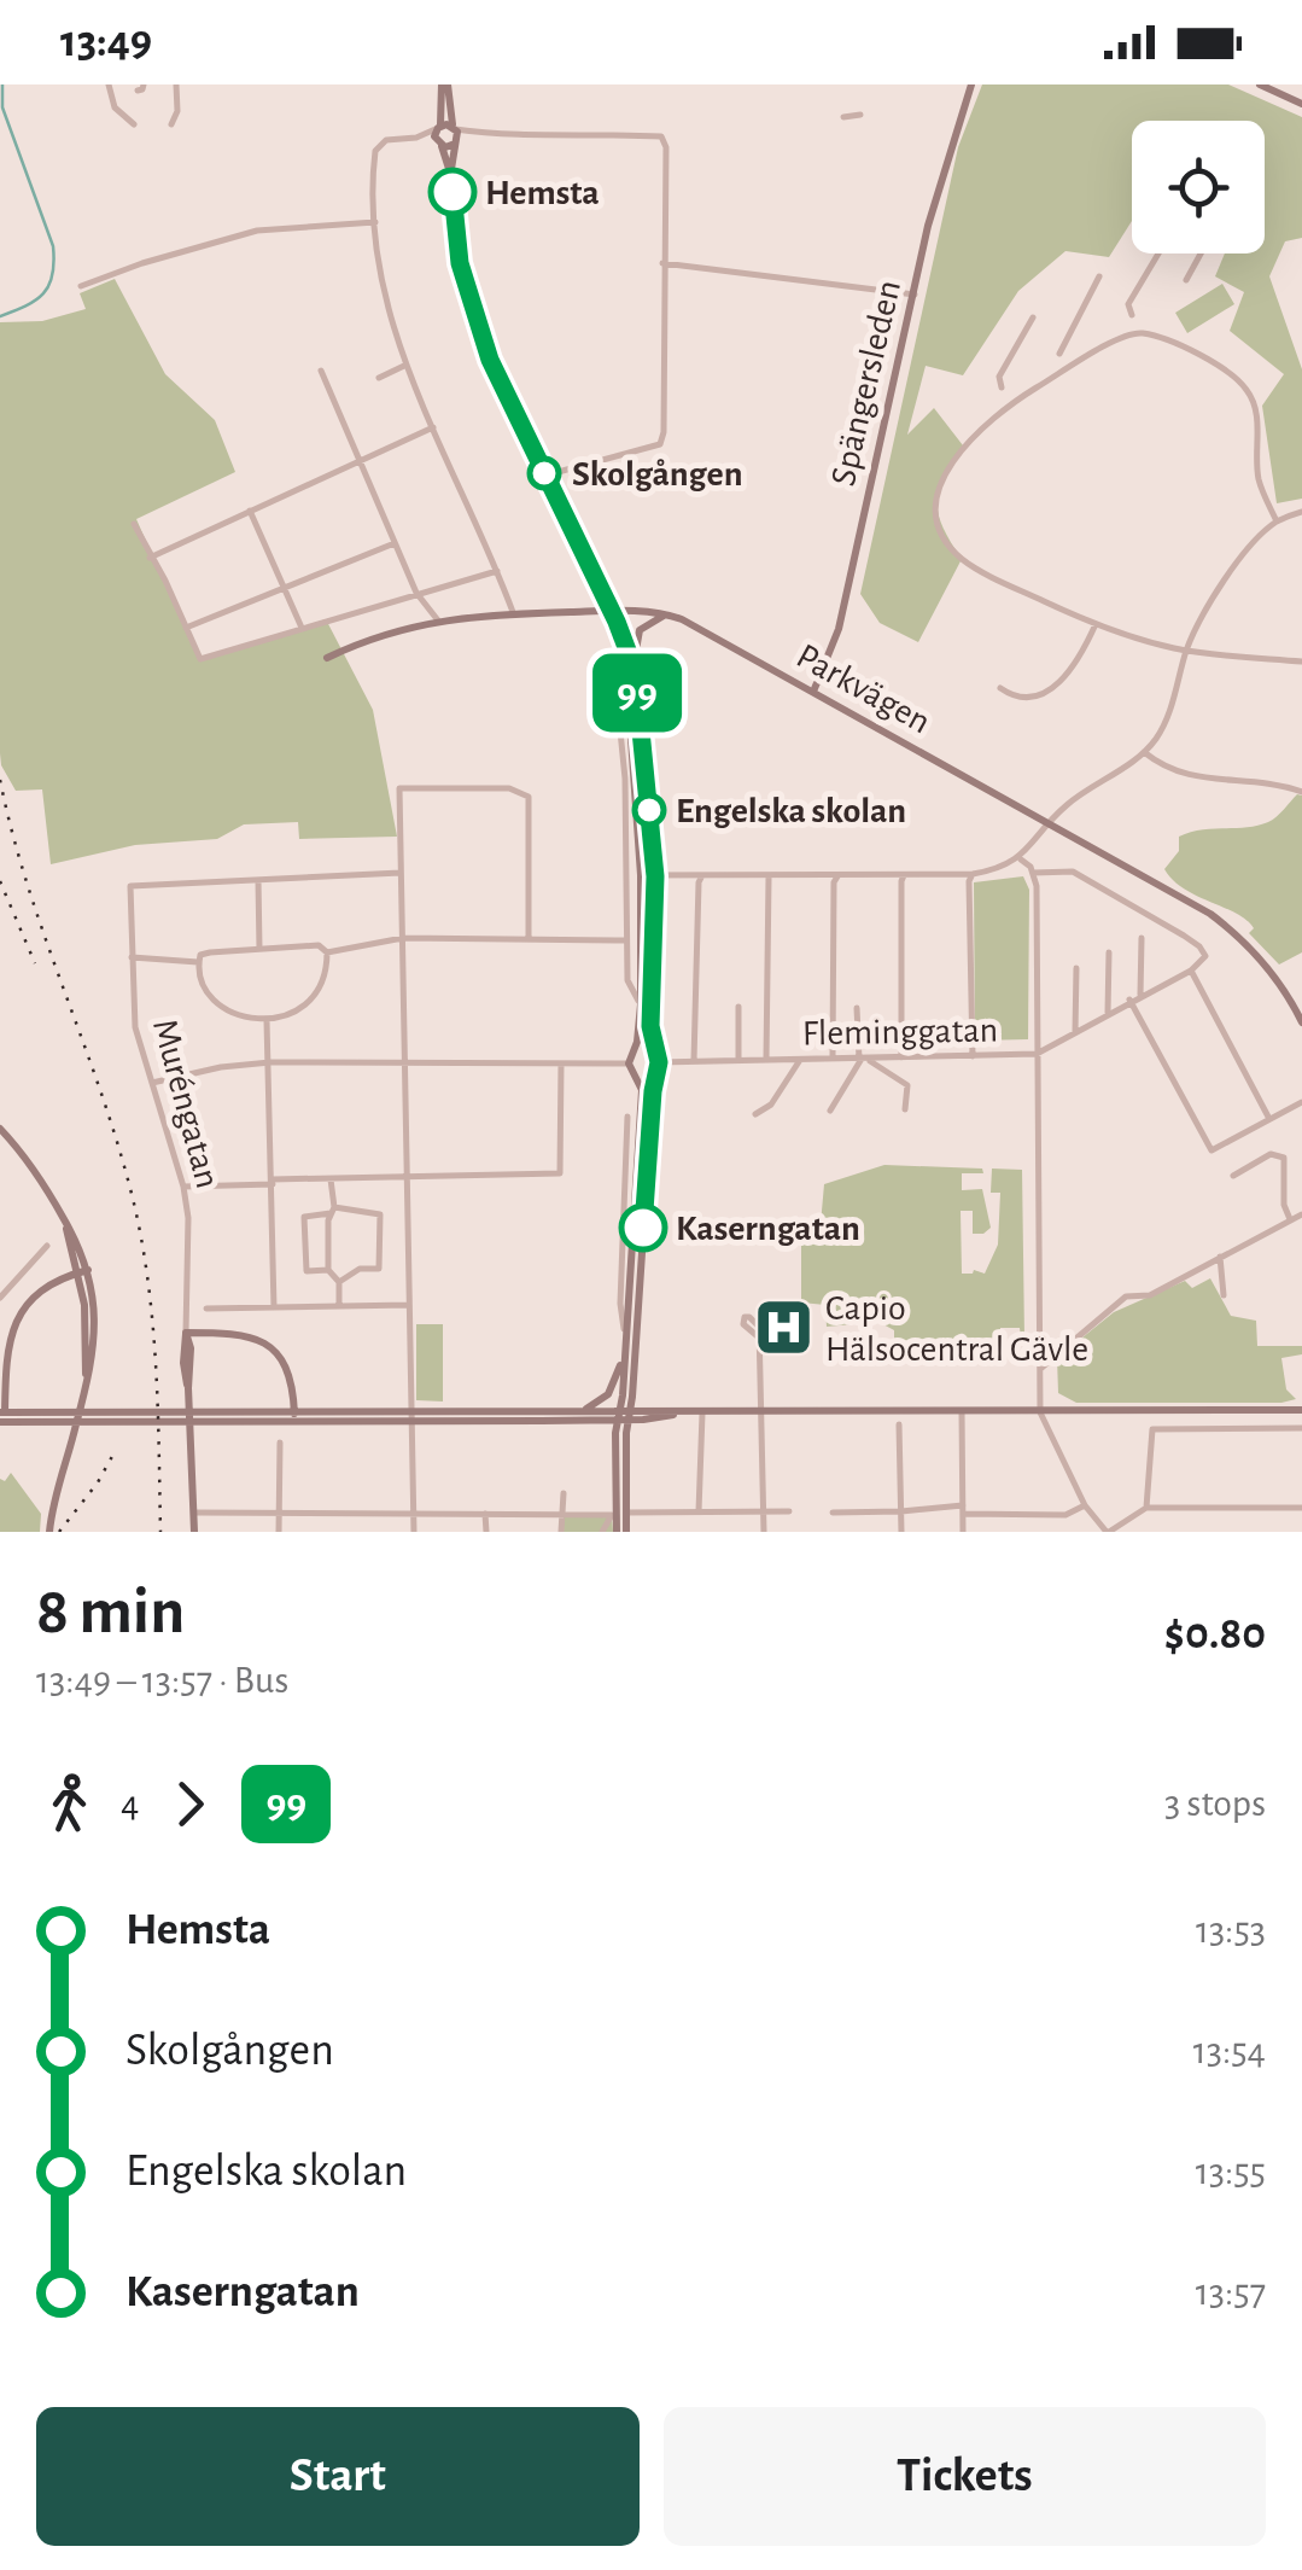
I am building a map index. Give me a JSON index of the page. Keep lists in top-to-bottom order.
{
  "streets": {
    "main road": ["Spängersleden", "Parkvägen", "Muréngatan"],
    "street": ["Fleminggatan"]
  },
  "crossings": [
    ["Spängersleden", "Parkvägen"]
  ],
  "places": {
    "other": [
      "Hemsta",
      "Skolgången",
      "Engelska skolan",
      "Kaserngatan"
    ],
    "hospital": ["Capio Hälsocentral Gävle"]
  },
  "lines": ["bus line 99"],
  "page": {
    "status": "13:49",
    "on_map": "99",
    "heading": ["8 min", "13:49 – 13:57 · Bus", "$0.80"],
    "legs": ["4", "99", "3 stops"],
    "list": [
      {
        "name": "Hemsta",
        "value": "13:53"
      },
      {
        "name": "Skolgången",
        "value": "13:54"
      },
      {
        "name": "Engelska skolan",
        "value": "13:55"
      },
      {
        "name": "Kaserngatan",
        "value": "13:57"
      }
    ],
    "buttons": ["Start", "Tickets"]
  }
}
